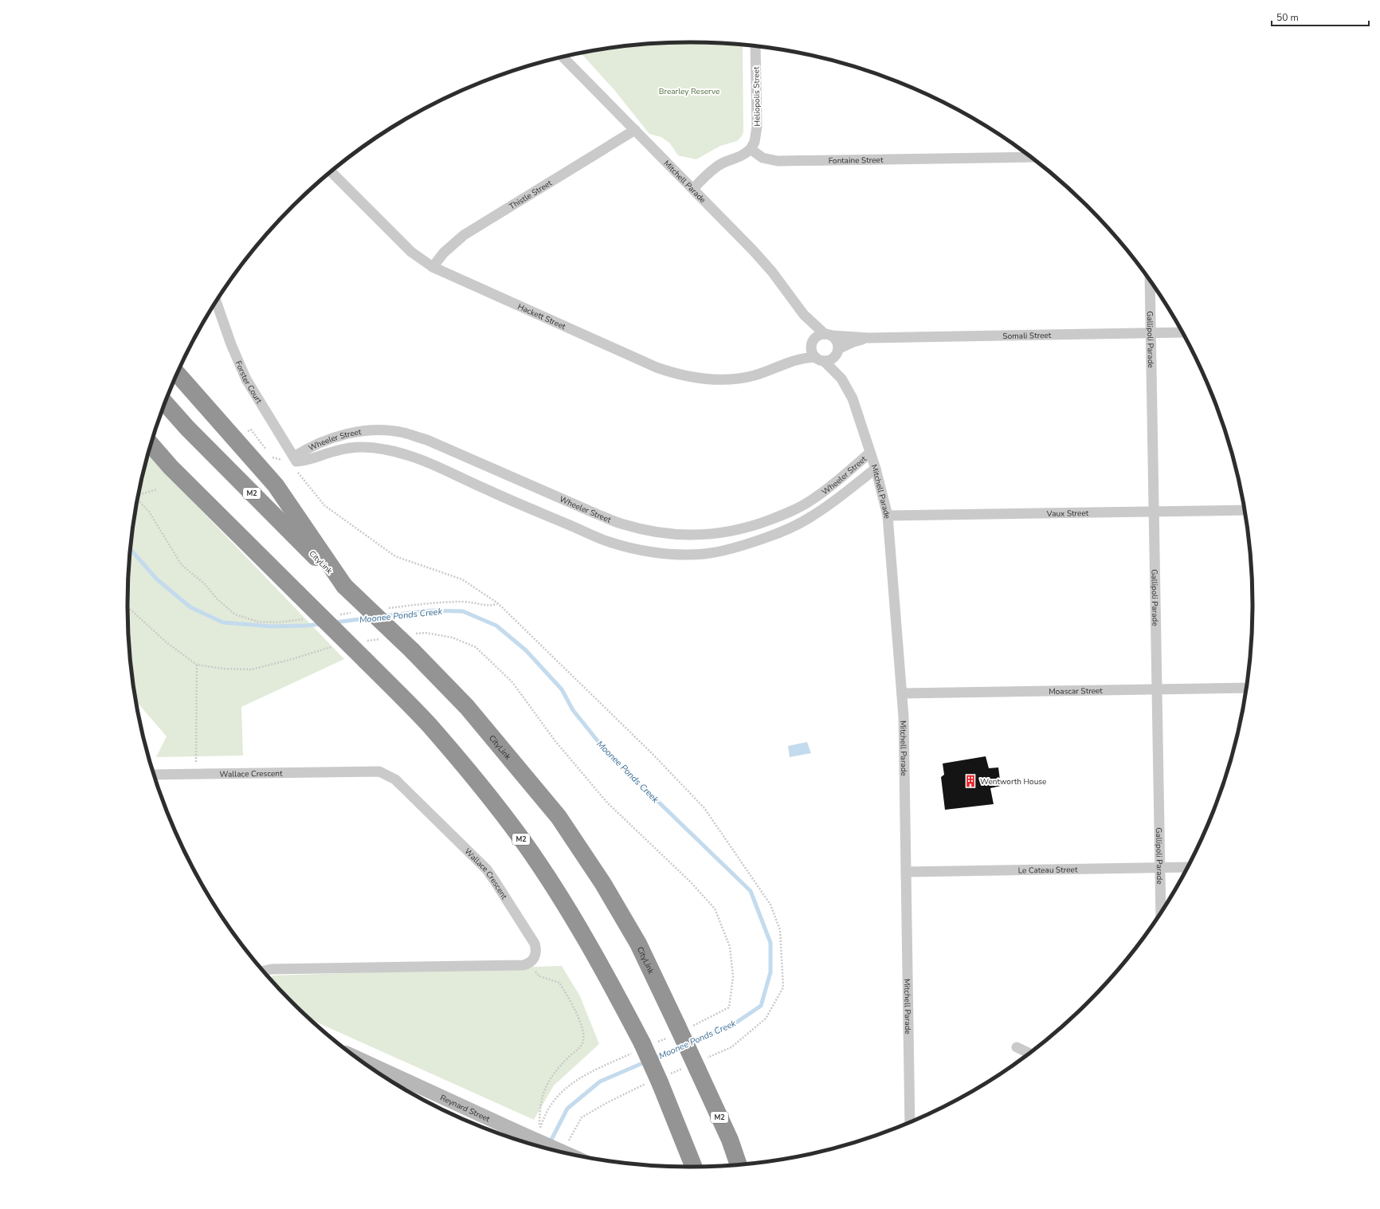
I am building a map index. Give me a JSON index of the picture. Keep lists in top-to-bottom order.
{
  "streets": {
    "highway": ["M2", "CityLink"],
    "street": [
      "Heliopolis Street",
      "Fontaine Street",
      "Mitchell Parade",
      "Thistle Street",
      "Hackett Street",
      "Somali Street",
      "Gallipoli Parade",
      "Forster Court",
      "Wheeler Street",
      "Vaux Street",
      "Moascar Street",
      "Wallace Crescent",
      "Le Cateau Street",
      "Reynard Street"
    ]
  },
  "crossings": [
    ["Heliopolis Street", "Fontaine Street"],
    ["Mitchell Parade", "Thistle Street"],
    ["Mitchell Parade", "Hackett Street"],
    ["Mitchell Parade", "Somali Street"],
    ["Mitchell Parade", "Wheeler Street"],
    ["Mitchell Parade", "Vaux Street"],
    ["Mitchell Parade", "Moascar Street"],
    ["Mitchell Parade", "Le Cateau Street"],
    ["Thistle Street", "Hackett Street"],
    ["Hackett Street", "Somali Street"],
    ["Somali Street", "Gallipoli Parade"],
    ["Gallipoli Parade", "Vaux Street"],
    ["Gallipoli Parade", "Moascar Street"],
    ["Gallipoli Parade", "Le Cateau Street"],
    ["Forster Court", "Wheeler Street"]
  ],
  "water": ["Moonee Ponds Creek"],
  "parks": ["Brearley Reserve"],
  "places": {
    "building": ["Wentworth House"]
  },
  "scale_bar": "50 m"
}
